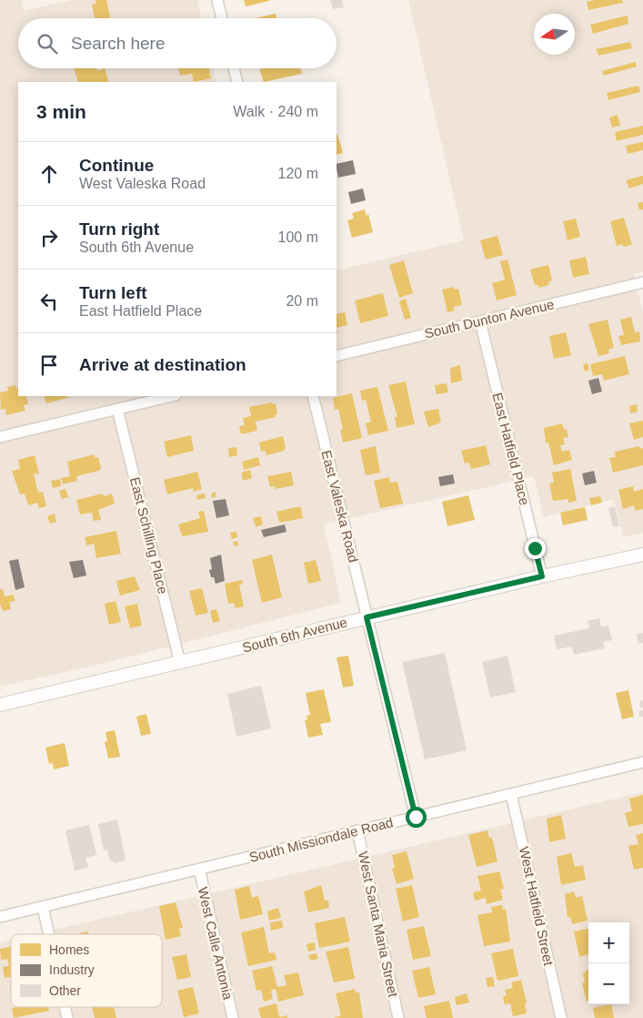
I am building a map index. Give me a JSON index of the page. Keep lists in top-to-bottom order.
{
  "streets": {
    "street": [
      "South Dunton Avenue",
      "East Hatfield Place",
      "East Valeska Road",
      "East Schilling Place",
      "South 6th Avenue",
      "South Missiondale Road",
      "West Hatfield Street",
      "West Santa Maria Street",
      "West Calle Antonia"
    ]
  },
  "crossings": [
    ["South Dunton Avenue", "East Hatfield Place"],
    ["East Hatfield Place", "South 6th Avenue"],
    ["East Valeska Road", "South 6th Avenue"],
    ["East Valeska Road", "South Missiondale Road"],
    ["East Schilling Place", "South 6th Avenue"],
    ["South Missiondale Road", "West Hatfield Street"],
    ["South Missiondale Road", "West Santa Maria Street"],
    ["South Missiondale Road", "West Calle Antonia"]
  ],
  "legend": ["Homes", "Industry", "Other"],
  "north": "left",
  "page": {
    "search": "Search here",
    "heading": ["3 min", "Walk · 240 m"],
    "list": [
      ["Continue", "West Valeska Road", "120 m"],
      ["Turn right", "South 6th Avenue", "100 m"],
      ["Turn left", "East Hatfield Place", "20 m"],
      "Arrive at destination"
    ],
    "map_buttons": ["+", "−"]
  }
}
